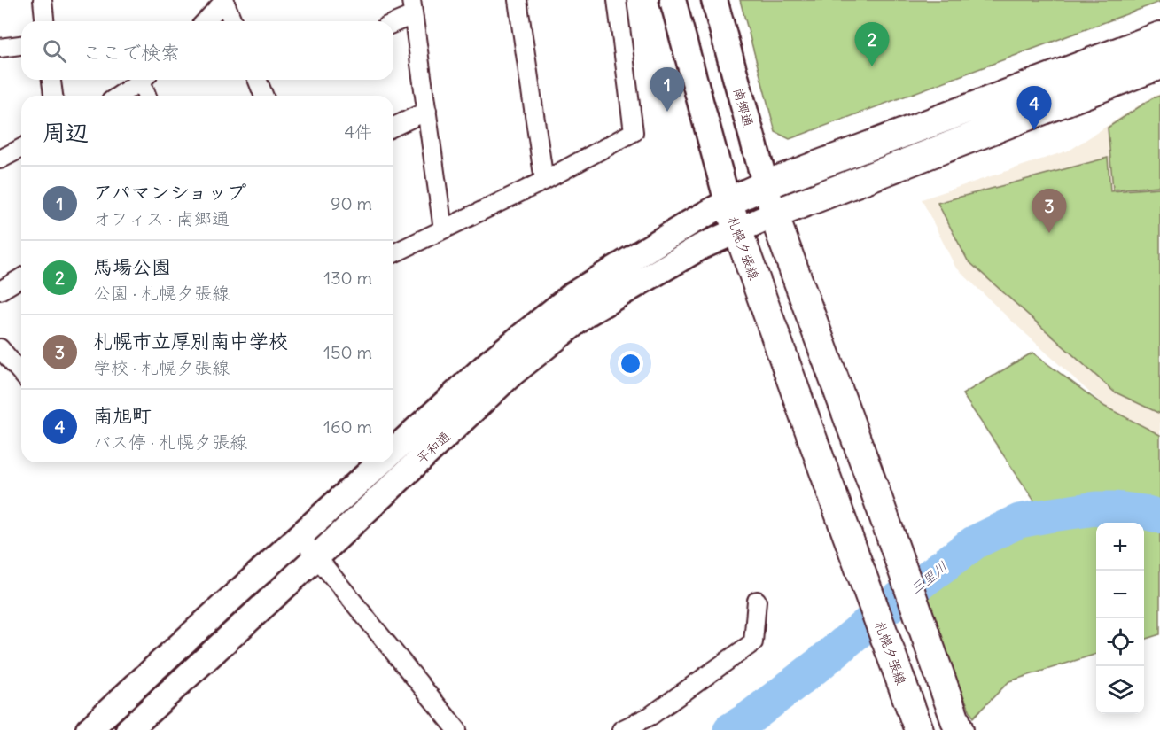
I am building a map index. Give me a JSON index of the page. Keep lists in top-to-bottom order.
{
  "streets": {
    "main road": ["札幌夕張線"],
    "street": ["南郷通", "平和通"]
  },
  "crossings": [
    ["南郷通", "札幌夕張線"],
    ["南郷通", "平和通"],
    ["札幌夕張線", "平和通"]
  ],
  "water": ["三里川"],
  "page": {
    "search": "ここで検索",
    "pins": [
      "2",
      "1",
      "4",
      "3"
    ],
    "heading": ["周辺", "4件"],
    "list": [
      {
        "mark": "1",
        "name": "アパマンショップ",
        "note": "オフィス · 南郷通",
        "value": "90 m"
      },
      {
        "mark": "2",
        "name": "馬場公園",
        "note": "公園 · 札幌夕張線",
        "value": "130 m"
      },
      {
        "mark": "3",
        "name": "札幌市立厚別南中学校",
        "note": "学校 · 札幌夕張線",
        "value": "150 m"
      },
      {
        "mark": "4",
        "name": "南旭町",
        "note": "バス停 · 札幌夕張線",
        "value": "160 m"
      }
    ],
    "map_buttons": ["+", "−"]
  }
}
